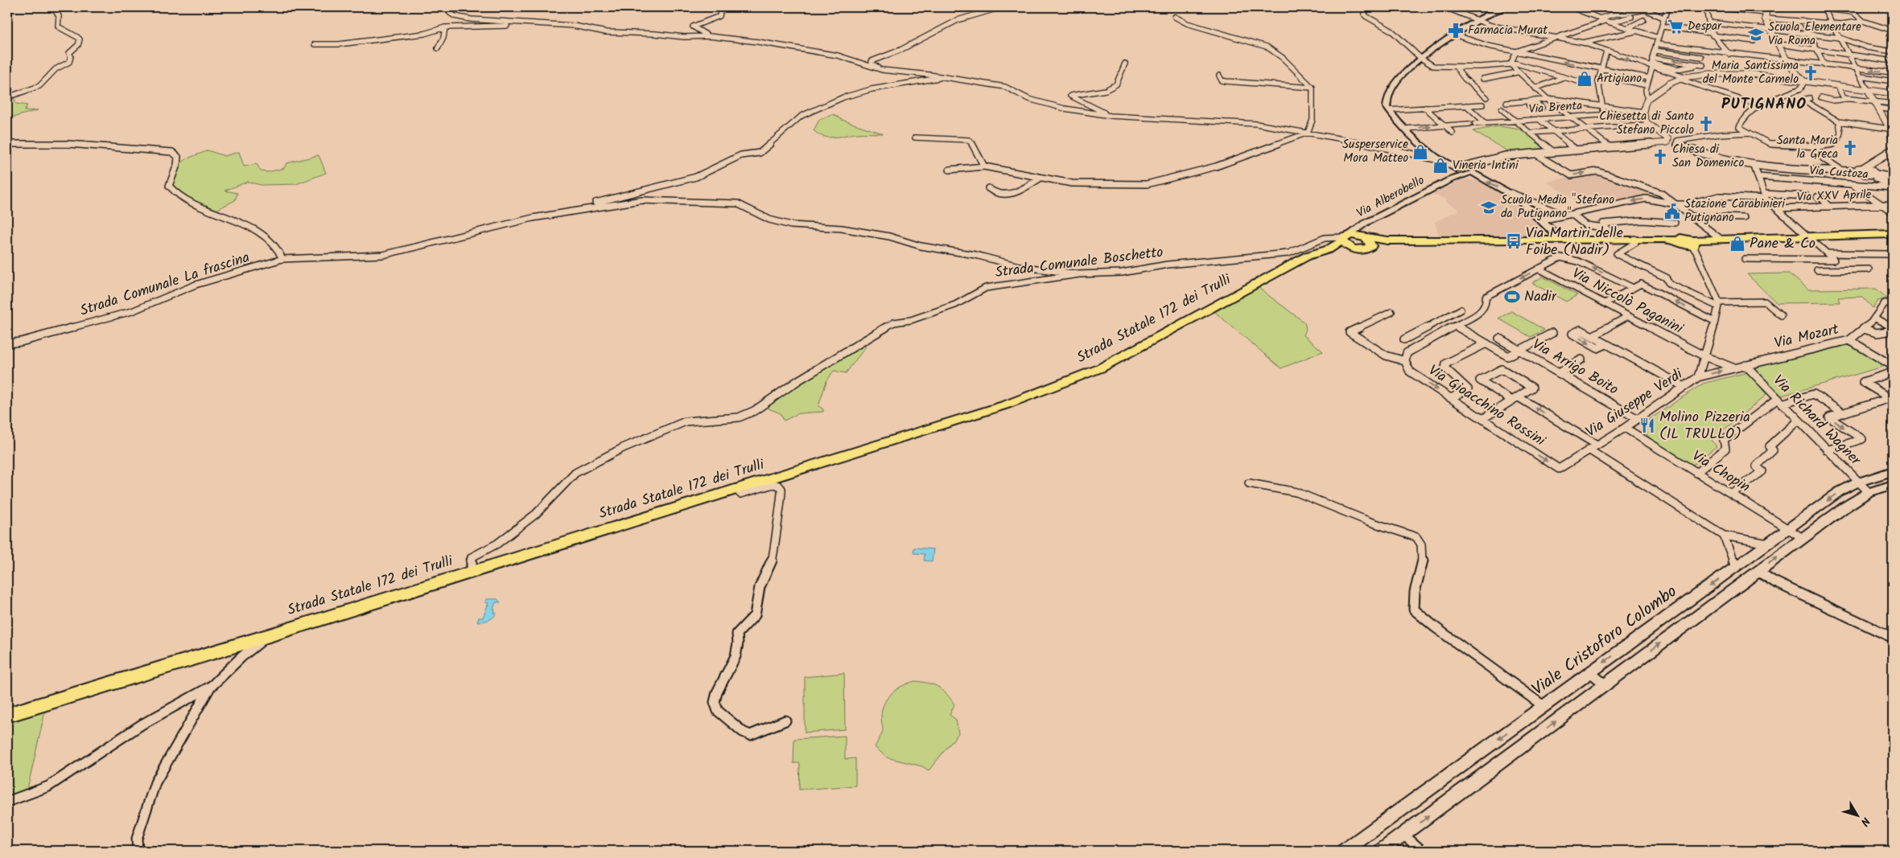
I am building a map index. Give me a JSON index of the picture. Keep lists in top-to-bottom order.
{
  "streets": {
    "main road": ["Via Alberobello", "Strada Statale 172 dei Trulli", "Viale Cristoforo Colombo"],
    "street": [
      "Via Brenta",
      "Via Custoza",
      "Via XXV Aprile",
      "Strada Comunale Boschetto",
      "Strada Comunale La frascina",
      "Via Niccolò Paganini",
      "Via Mozart",
      "Via Arrigo Boito",
      "Via Giuseppe Verdi",
      "Via Gioacchino Rossini",
      "Via Richard Wagner",
      "Via Chopin"
    ]
  },
  "crossings": [
    ["Via Alberobello", "Strada Statale 172 dei Trulli"],
    ["Strada Comunale Boschetto", "Strada Statale 172 dei Trulli"],
    ["Via Niccolò Paganini", "Via Mozart"],
    ["Via Niccolò Paganini", "Via Giuseppe Verdi"],
    ["Via Mozart", "Via Giuseppe Verdi"],
    ["Via Mozart", "Via Richard Wagner"],
    ["Via Arrigo Boito", "Via Giuseppe Verdi"],
    ["Via Giuseppe Verdi", "Via Gioacchino Rossini"],
    ["Via Giuseppe Verdi", "Via Chopin"],
    ["Via Giuseppe Verdi", "Viale Cristoforo Colombo"],
    ["Via Richard Wagner", "Viale Cristoforo Colombo"],
    ["Via Chopin", "Viale Cristoforo Colombo"]
  ],
  "districts": ["PUTIGNANO"],
  "places": {
    "supermarket": ["Despar"],
    "pharmacy": ["Farmacia Murat"],
    "school or university": ["Scuola Elementare Via Roma", "Scuola Media \"Stefano da Putignano\""],
    "church": [
      "Maria Santissima del Monte Carmelo",
      "Chiesetta di Santo Stefano Piccolo",
      "Santa Maria la Greca",
      "Chiesa di San Domenico"
    ],
    "shop": [
      "Artigiano",
      "Susperservice Mora Matteo",
      "Vineria Intini",
      "Pane & Co"
    ],
    "public building": ["Stazione Carabinieri Putignano"],
    "bus stop": ["Via Martiri delle Foibe (Nadir)"],
    "sports": ["Nadir"],
    "restaurant": ["Molino Pizzeria (IL TRULLO)"]
  },
  "north": "bottom right"
}
